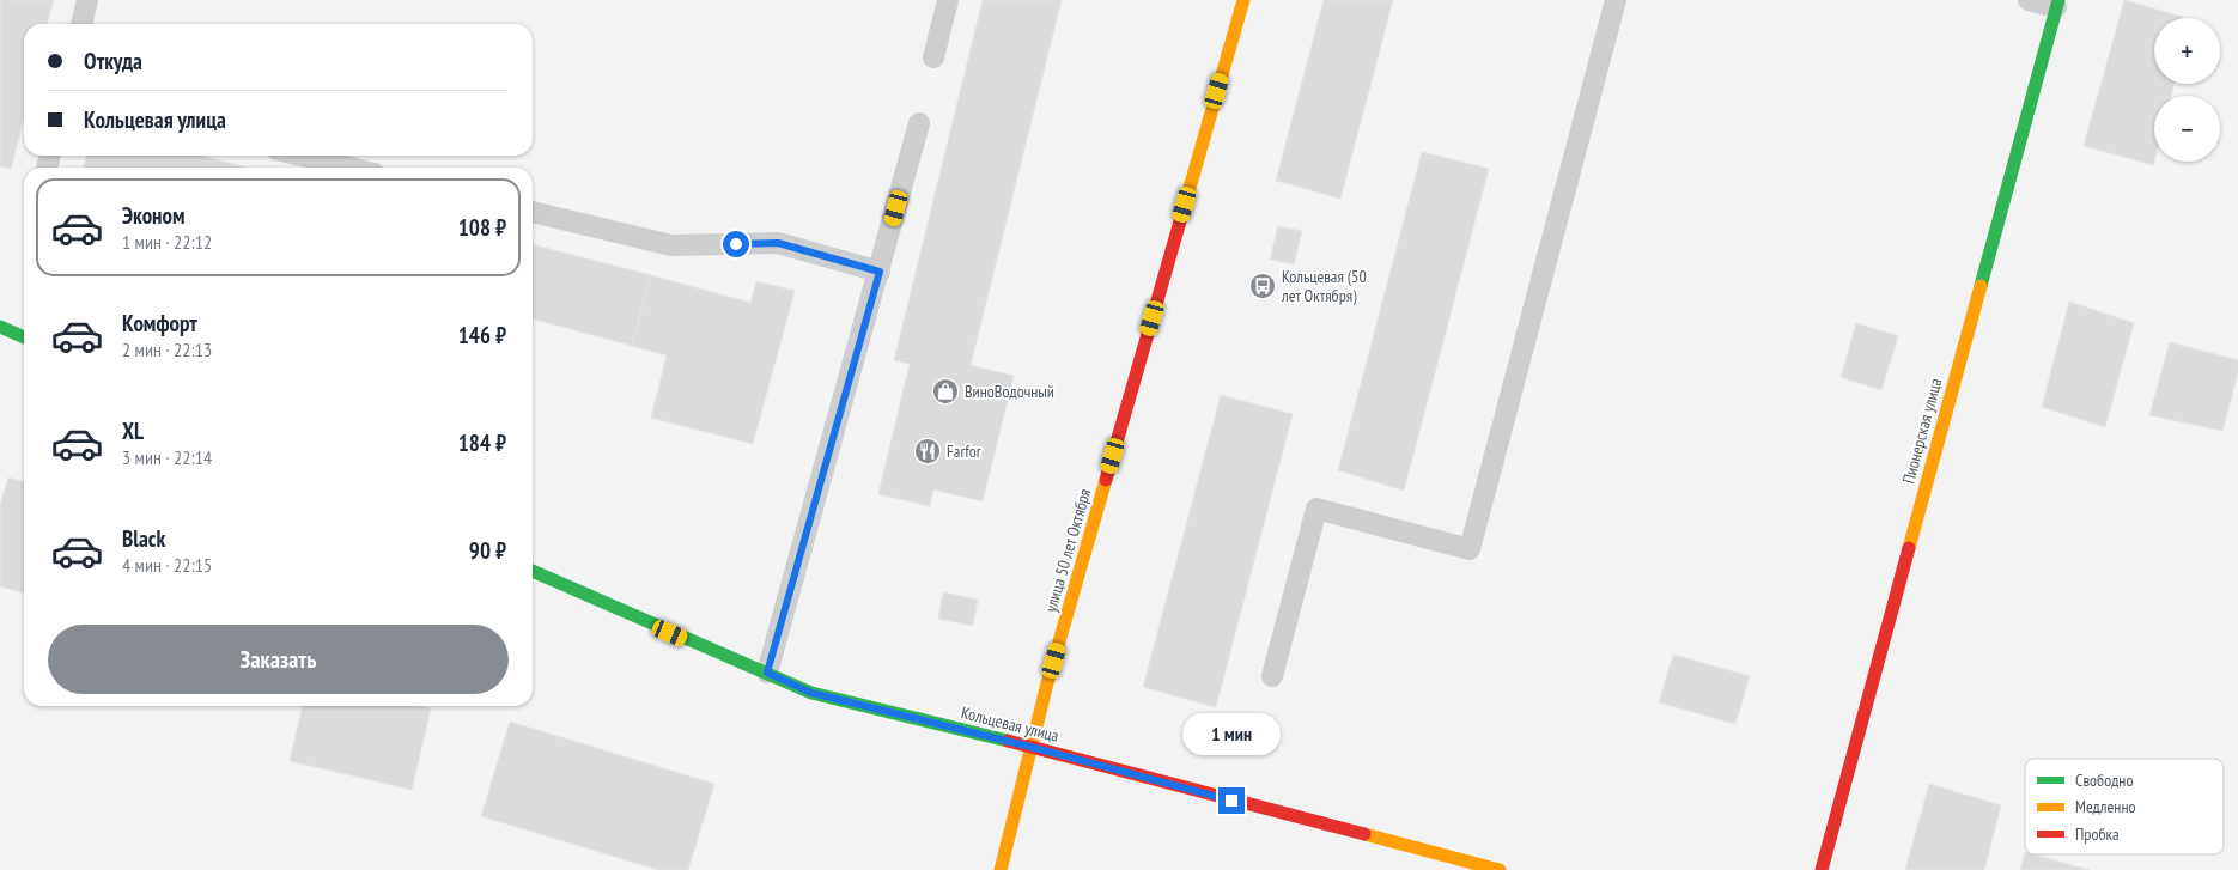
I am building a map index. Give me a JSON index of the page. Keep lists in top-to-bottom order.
{
  "streets": {
    "street": ["Пионерская улица", "улица 50 лет Октября", "Кольцевая улица"]
  },
  "crossings": [
    ["улица 50 лет Октября", "Кольцевая улица"]
  ],
  "places": {
    "bus stop": ["Кольцевая (50 лет Октября)"],
    "shop": ["ВиноВодочный"],
    "restaurant": ["Farfor"]
  },
  "legend": ["Свободно", "Медленно", "Пробка"],
  "page": {
    "map_buttons": ["+", "−"],
    "banner": ["Откуда", "Кольцевая улица"],
    "list": [
      {
        "name": "Эконом",
        "note": "1 мин · 22:12",
        "value": "108 ₽"
      },
      {
        "name": "Комфорт",
        "note": "2 мин · 22:13",
        "value": "146 ₽"
      },
      {
        "name": "XL",
        "note": "3 мин · 22:14",
        "value": "184 ₽"
      },
      {
        "name": "Black",
        "note": "4 мин · 22:15",
        "value": "90 ₽"
      }
    ],
    "buttons": "Заказать",
    "bubble": "1 мин"
  }
}
